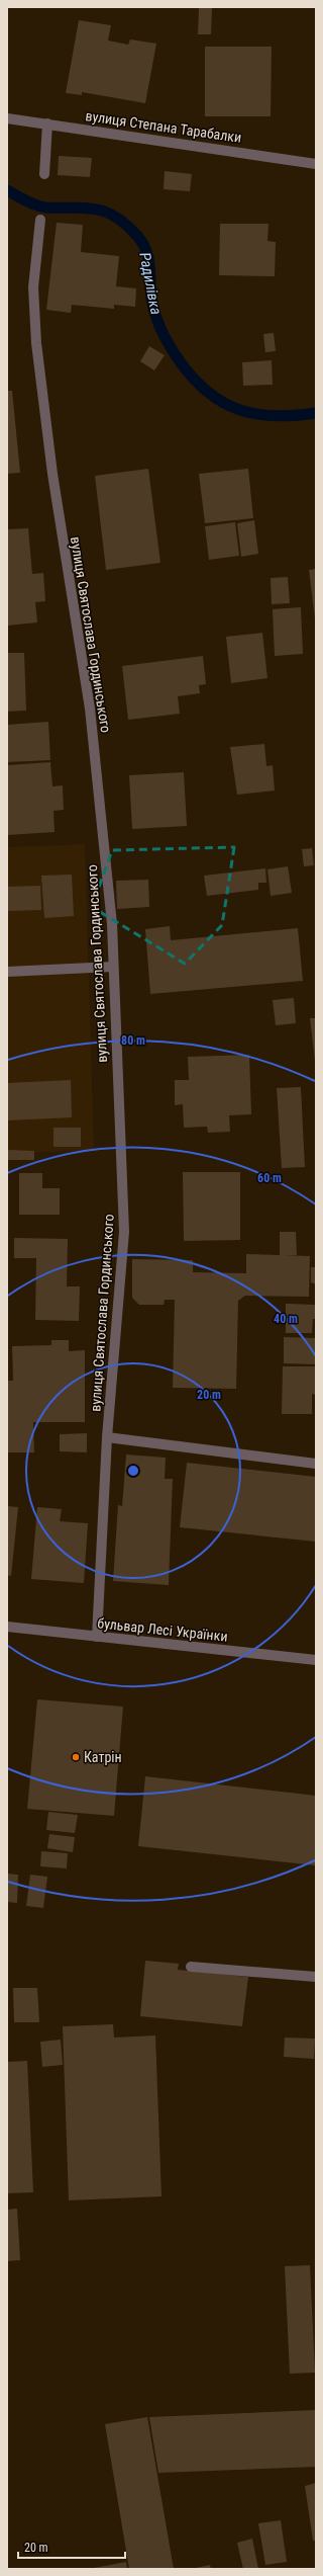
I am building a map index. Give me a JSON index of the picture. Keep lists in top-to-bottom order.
{
  "streets": {
    "street": ["вулиця Степана Тарабалки", "вулиця Святослава Гординського", "бульвар Лесі Українки"]
  },
  "crossings": [
    ["вулиця Святослава Гординського", "бульвар Лесі Українки"]
  ],
  "water": ["Радилівка"],
  "places": ["Катрін"],
  "scale_bar": "20 m",
  "rings": [
    "80 m",
    "60 m",
    "40 m",
    "20 m"
  ]
}
